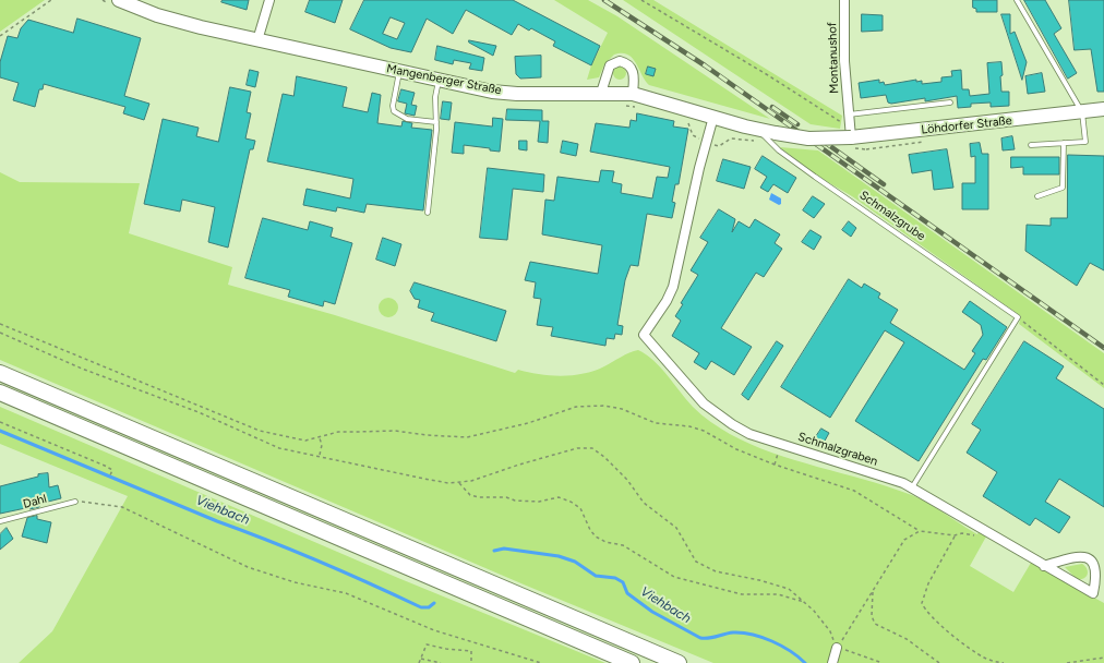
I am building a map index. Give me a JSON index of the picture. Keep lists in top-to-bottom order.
{
  "streets": {
    "main road": ["Mangenberger Straße", "Löhdorfer Straße"],
    "street": ["Montanushof", "Schmalzgraben"],
    "lane": ["Schmalzgrube", "Dahl"]
  },
  "crossings": [
    ["Montanushof", "Mangenberger Straße"],
    ["Montanushof", "Löhdorfer Straße"],
    ["Mangenberger Straße", "Löhdorfer Straße"],
    ["Mangenberger Straße", "Schmalzgrube"],
    ["Mangenberger Straße", "Schmalzgraben"]
  ],
  "water": ["Viehbach"]
}
